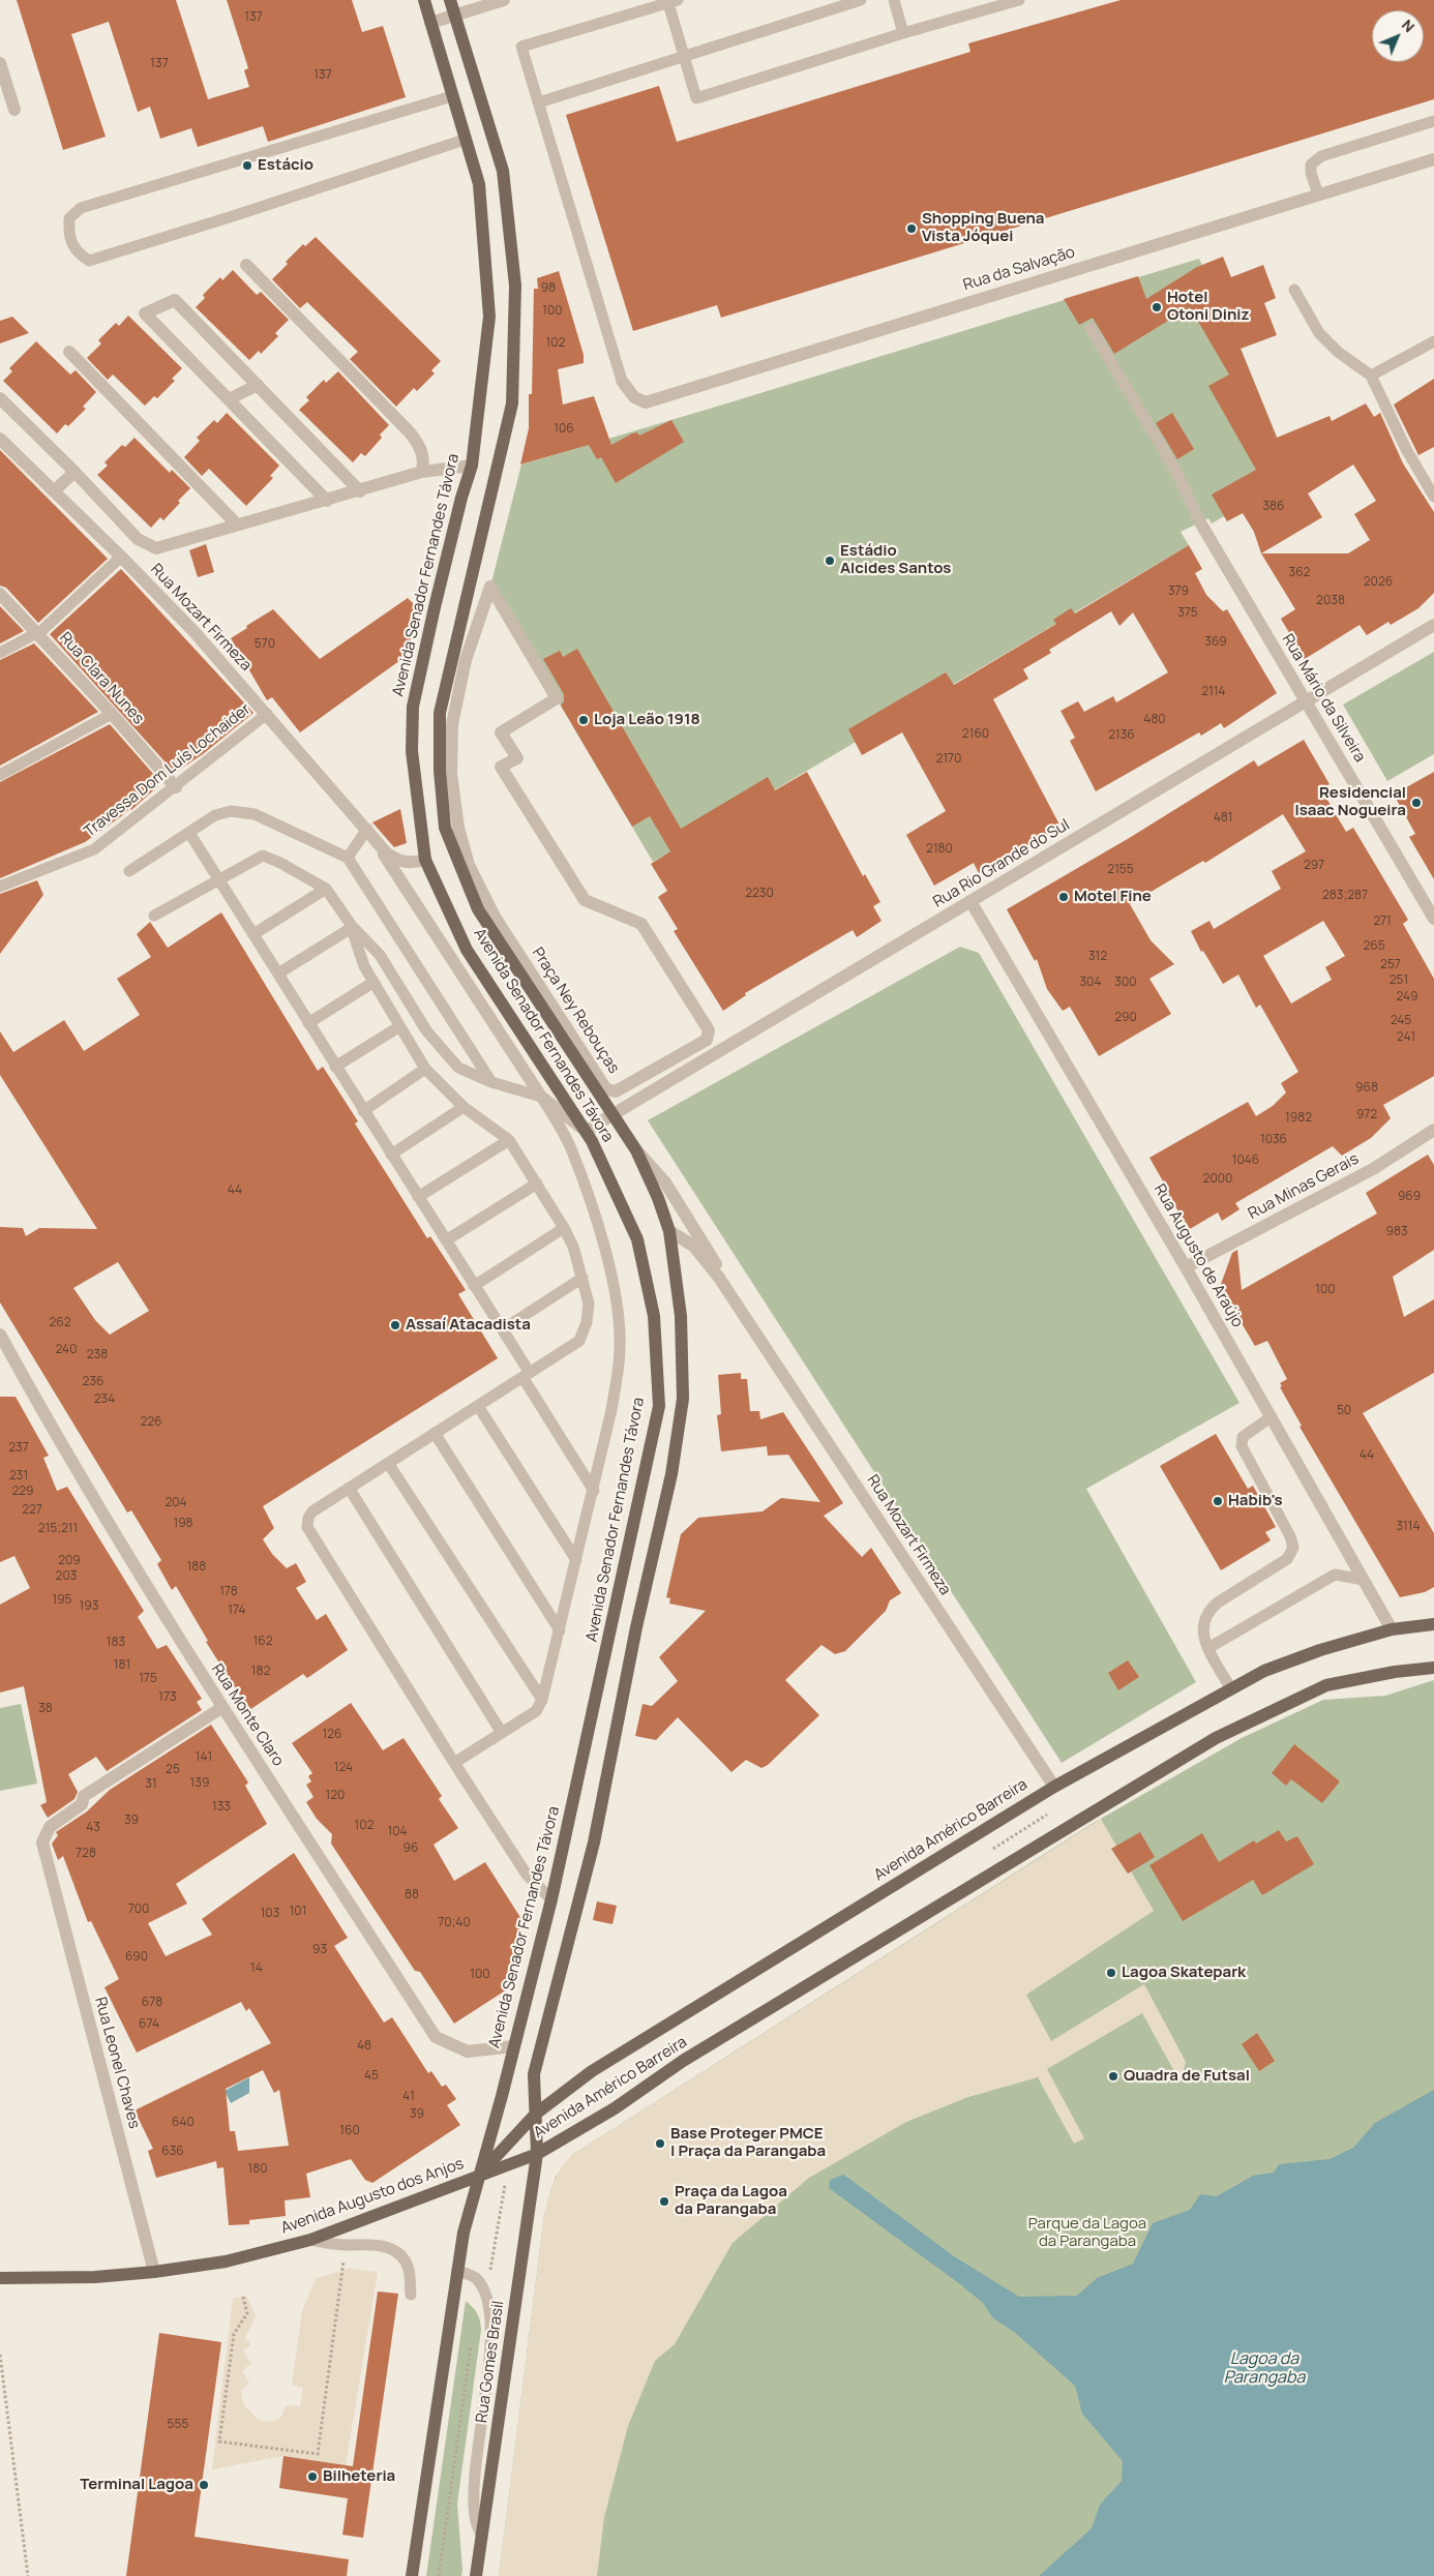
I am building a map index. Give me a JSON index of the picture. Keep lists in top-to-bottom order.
{
  "streets": {
    "main road": [
      "Avenida Senador Fernandes Távora",
      "Avenida Américo Barreira",
      "Avenida Augusto dos Anjos",
      "Rua Gomes Brasil"
    ],
    "street": [
      "Rua da Salvação",
      "Rua Mozart Firmeza",
      "Rua Clara Nunes",
      "Rua Mário da Silveira",
      "Rua Rio Grande do Sul",
      "Praça Ney Rebouças",
      "Rua Minas Gerais",
      "Rua Augusto de Araújo",
      "Rua Monte Claro",
      "Rua Leonel Chaves"
    ],
    "lane": ["Travessa Dom Luís Lochaider"]
  },
  "crossings": [
    ["Avenida Senador Fernandes Távora", "Rua Mozart Firmeza"],
    ["Avenida Senador Fernandes Távora", "Rua Rio Grande do Sul"],
    ["Avenida Senador Fernandes Távora", "Rua Monte Claro"],
    ["Avenida Senador Fernandes Távora", "Avenida Américo Barreira"],
    ["Avenida Senador Fernandes Távora", "Avenida Augusto dos Anjos"],
    ["Avenida Senador Fernandes Távora", "Rua Gomes Brasil"],
    ["Rua Mozart Firmeza", "Travessa Dom Luís Lochaider"],
    ["Rua Mozart Firmeza", "Rua Rio Grande do Sul"],
    ["Rua Mozart Firmeza", "Avenida Américo Barreira"],
    ["Rua Clara Nunes", "Travessa Dom Luís Lochaider"],
    ["Rua Mário da Silveira", "Rua Rio Grande do Sul"],
    ["Rua Rio Grande do Sul", "Rua Augusto de Araújo"],
    ["Rua Minas Gerais", "Rua Augusto de Araújo"],
    ["Rua Augusto de Araújo", "Avenida Américo Barreira"],
    ["Rua Monte Claro", "Rua Leonel Chaves"],
    ["Avenida Américo Barreira", "Avenida Augusto dos Anjos"],
    ["Avenida Américo Barreira", "Rua Gomes Brasil"],
    ["Rua Leonel Chaves", "Avenida Augusto dos Anjos"]
  ],
  "water": ["Lagoa da Parangaba"],
  "parks": ["Parque da Lagoa da Parangaba"],
  "places": [
    "Estácio",
    "Shopping Buena Vista Jóquei",
    "Hotel Otoni Diniz",
    "Estádio Alcides Santos",
    "Loja Leão 1918",
    "Residencial Isaac Nogueira",
    "Motel Fine",
    "Assaí Atacadista",
    "Habib's",
    "Lagoa Skatepark",
    "Quadra de Futsal",
    "Base Proteger PMCE | Praça da Parangaba",
    "Praça da Lagoa da Parangaba",
    "Bilheteria",
    "Terminal Lagoa"
  ],
  "house_numbers": [
    "137",
    "137",
    "137",
    "98",
    "100",
    "102",
    "106",
    "386",
    "362",
    "2026",
    "379",
    "2038",
    "375",
    "369",
    "570",
    "2114",
    "480",
    "2160",
    "2136",
    "2170",
    "481",
    "2180",
    "297",
    "2155",
    "2230",
    "283;287",
    "271",
    "265",
    "312",
    "257",
    "251",
    "304",
    "300",
    "249",
    "290",
    "245",
    "241",
    "968",
    "972",
    "1982",
    "1036",
    "1046",
    "2000",
    "44",
    "969",
    "983",
    "100",
    "262",
    "240",
    "238",
    "236",
    "234",
    "50",
    "226",
    "237",
    "44",
    "231",
    "229",
    "204",
    "227",
    "198",
    "3114",
    "215;211",
    "209",
    "188",
    "203",
    "178",
    "195",
    "193",
    "174",
    "162",
    "183",
    "181",
    "182",
    "175",
    "173",
    "38",
    "126",
    "141",
    "124",
    "25",
    "139",
    "31",
    "120",
    "133",
    "39",
    "102",
    "43",
    "104",
    "96",
    "728",
    "88",
    "700",
    "101",
    "103",
    "70;40",
    "93",
    "690",
    "14",
    "100",
    "678",
    "674",
    "48",
    "45",
    "41",
    "39",
    "640",
    "160",
    "636",
    "180",
    "555"
  ],
  "north": "top right"
}
